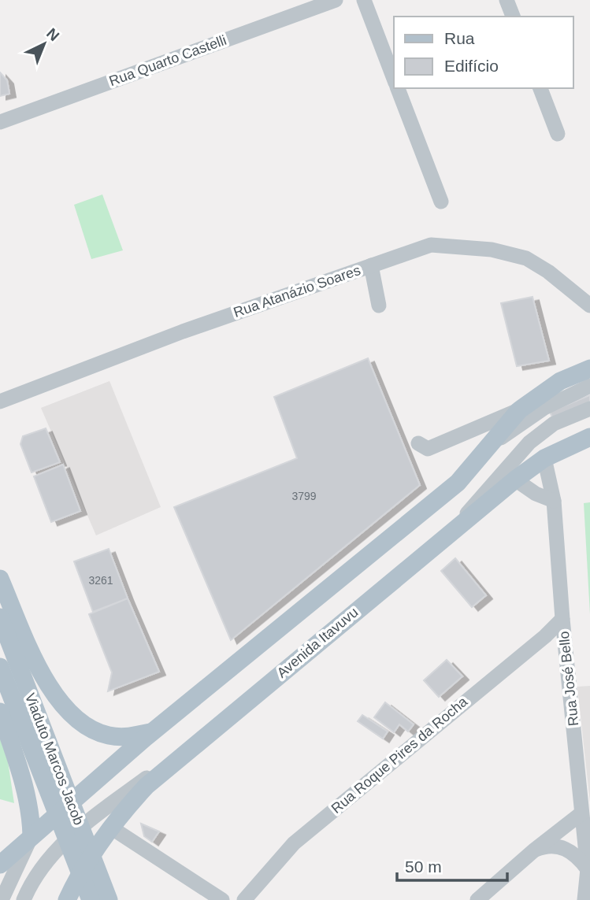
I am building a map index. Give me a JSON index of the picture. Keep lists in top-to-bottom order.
{
  "streets": {
    "main road": ["Avenida Itavuvu", "Viaduto Marcos Jacob"],
    "street": [
      "Rua Quarto Castelli",
      "Rua Atanázio Soares",
      "Rua José Bello",
      "Rua Roque Pires da Rocha"
    ]
  },
  "crossings": [
    ["Avenida Itavuvu", "Rua José Bello"],
    ["Rua José Bello", "Rua Roque Pires da Rocha"]
  ],
  "house_numbers": ["3799", "3261"],
  "legend": ["Rua", "Edifício"],
  "scale_bar": "50 m",
  "north": "top right"
}
